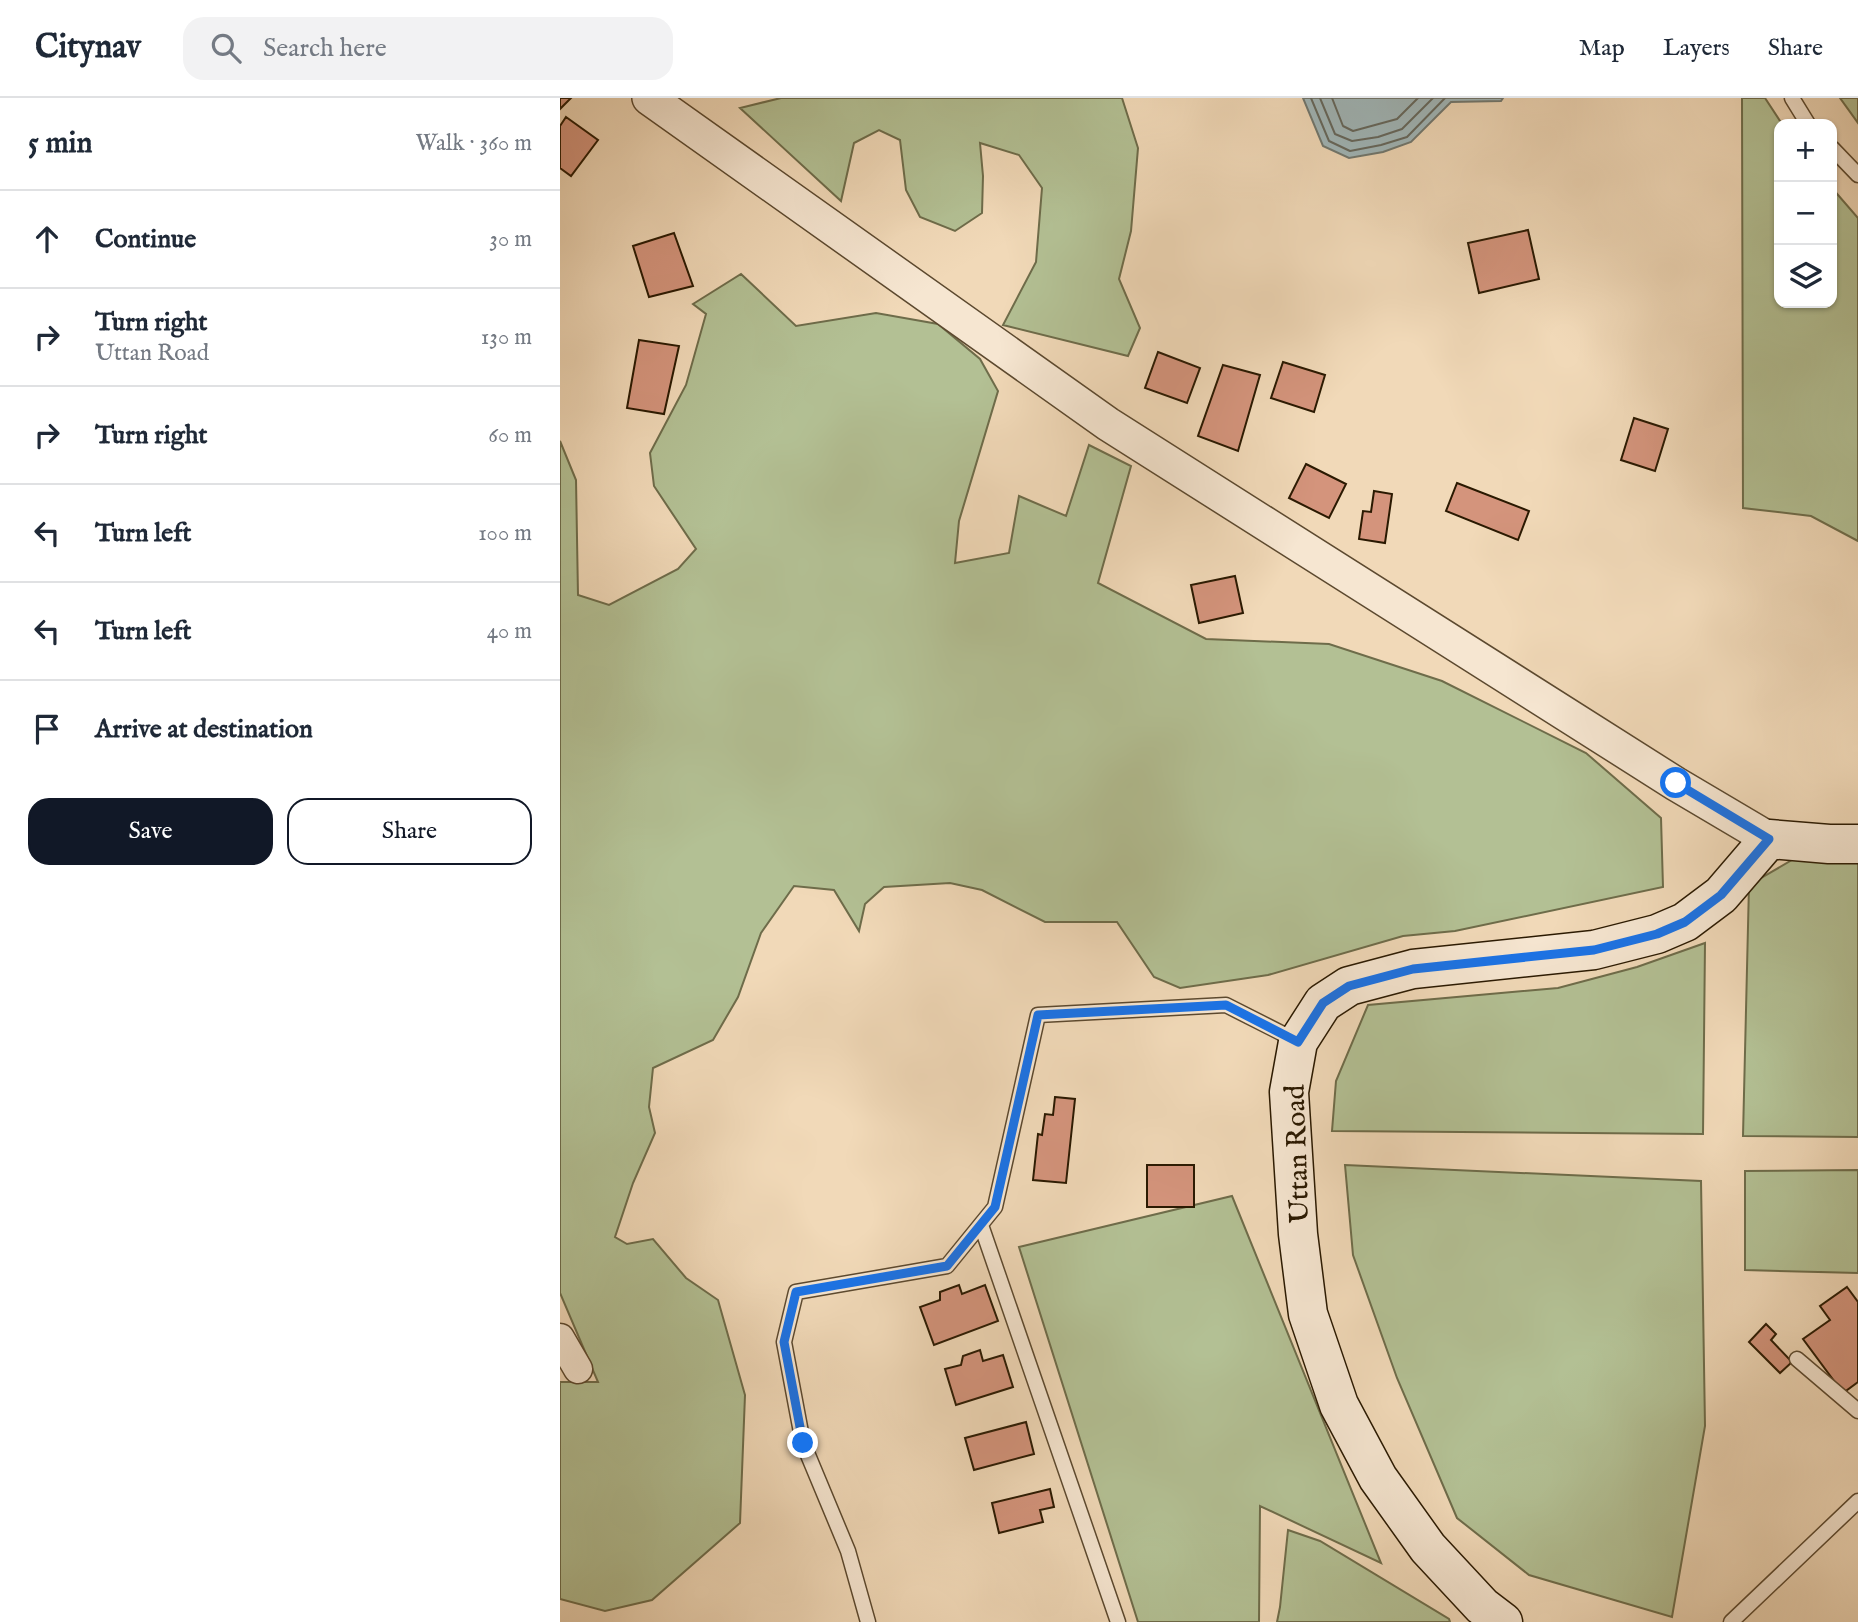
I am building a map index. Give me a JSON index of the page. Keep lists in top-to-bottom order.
{
  "streets": {
    "main road": ["Uttan Road"]
  },
  "page": {
    "header": "Citynav",
    "search": "Search here",
    "nav": ["Map", "Layers", "Share"],
    "heading": ["5 min", "Walk · 360 m"],
    "map_buttons": ["+", "−"],
    "list": [
      ["Continue", "30 m"],
      ["Turn right", "Uttan Road", "130 m"],
      ["Turn right", "60 m"],
      ["Turn left", "100 m"],
      ["Turn left", "40 m"],
      "Arrive at destination"
    ],
    "buttons": ["Save", "Share"]
  }
}
